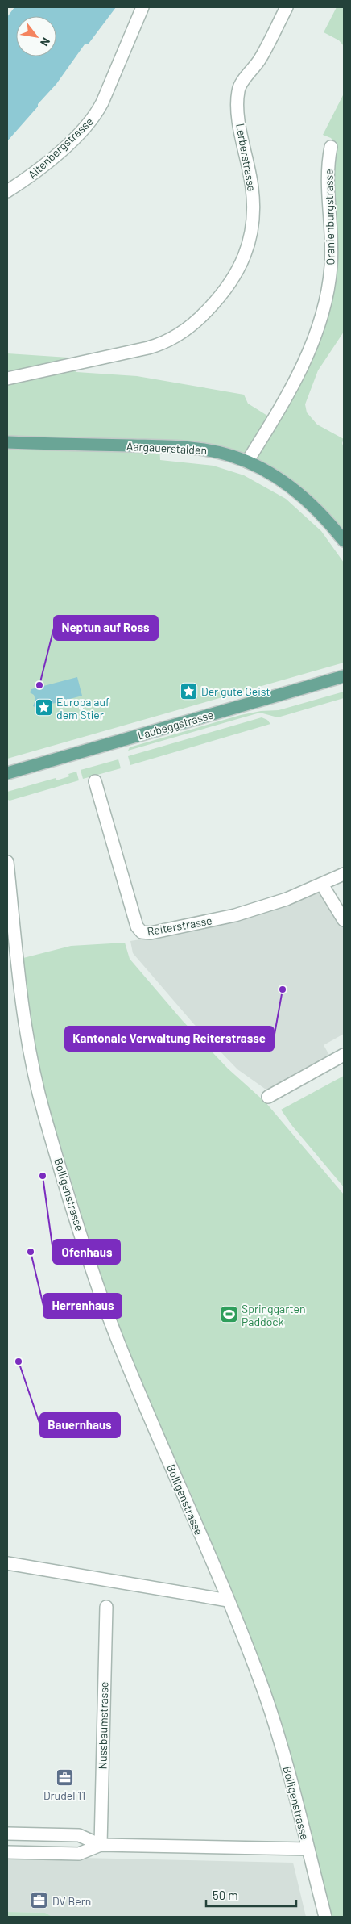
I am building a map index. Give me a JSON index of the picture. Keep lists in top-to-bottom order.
{
  "streets": {
    "main road": ["Aargauerstalden", "Laubeggstrasse"],
    "street": [
      "Altenbergstrasse",
      "Lerberstrasse",
      "Oranienburgstrasse",
      "Reiterstrasse",
      "Bolligenstrasse",
      "Nussbaumstrasse"
    ]
  },
  "crossings": [
    ["Oranienburgstrasse", "Aargauerstalden"]
  ],
  "places": {
    "other": [
      "Neptun auf Ross",
      "Kantonale Verwaltung Reiterstrasse",
      "Ofenhaus",
      "Herrenhaus",
      "Bauernhaus"
    ],
    "place": ["Der gute Geist", "Europa auf dem Stier"],
    "sports": ["Springgarten Paddock"],
    "office": ["Drudel 11", "DV Bern"]
  },
  "scale_bar": "50 m",
  "north": "bottom right"
}
